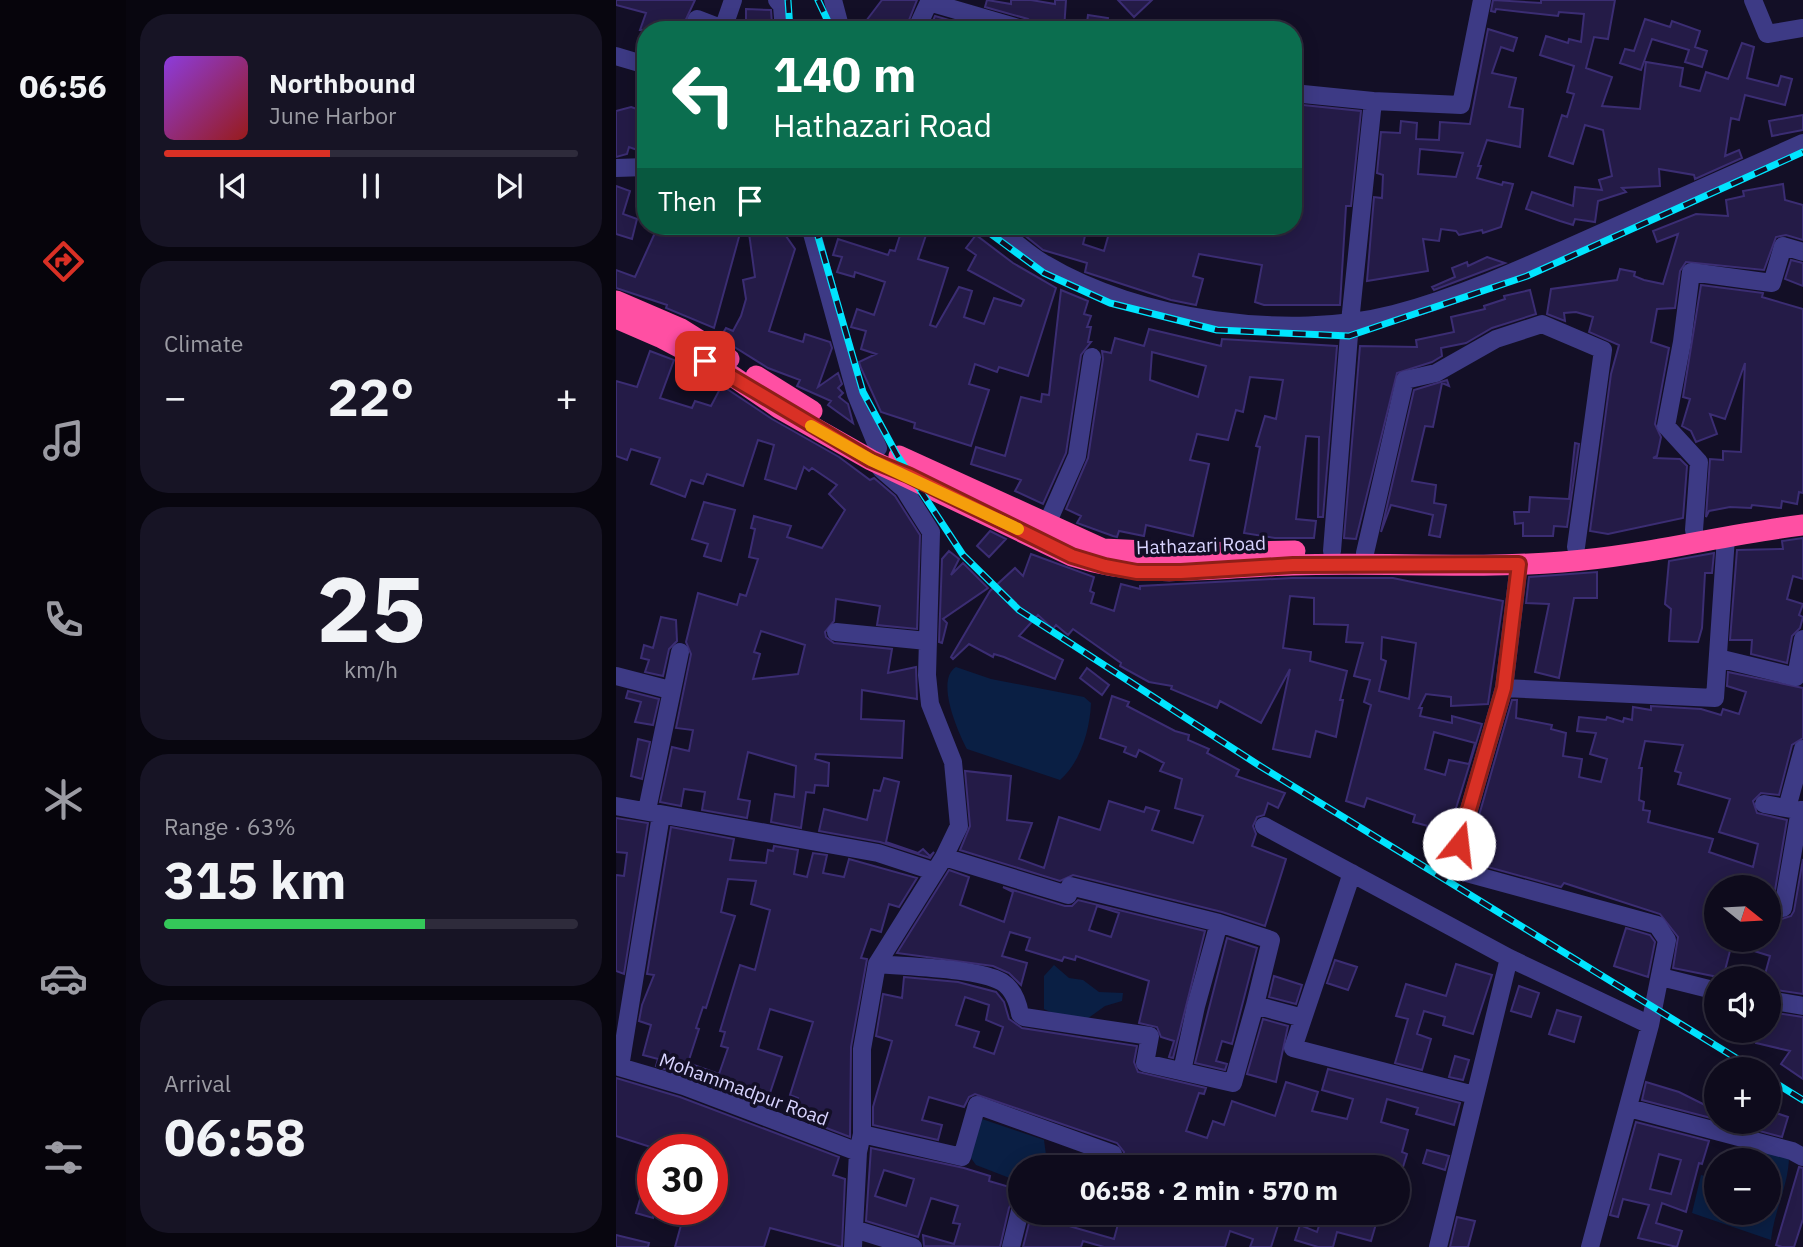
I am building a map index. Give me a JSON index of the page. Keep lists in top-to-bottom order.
{
  "streets": {
    "highway": ["Hathazari Road"],
    "street": ["Mohammadpur Road"]
  },
  "north": "right",
  "page": {
    "tabs": "06:56",
    "turn": ["140 m", "Hathazari Road"],
    "song": ["Northbound", "June Harbor"],
    "then": "Then",
    "tile": [
      "Climate",
      ["25", "km/h"],
      ["Range · 63%", "315 km"],
      ["Arrival", "06:58"]
    ],
    "heat": ["−", "22°", "+"],
    "map_buttons": ["+", "−"],
    "limit": "30",
    "trip": "06:58 · 2 min · 570 m"
  }
}
